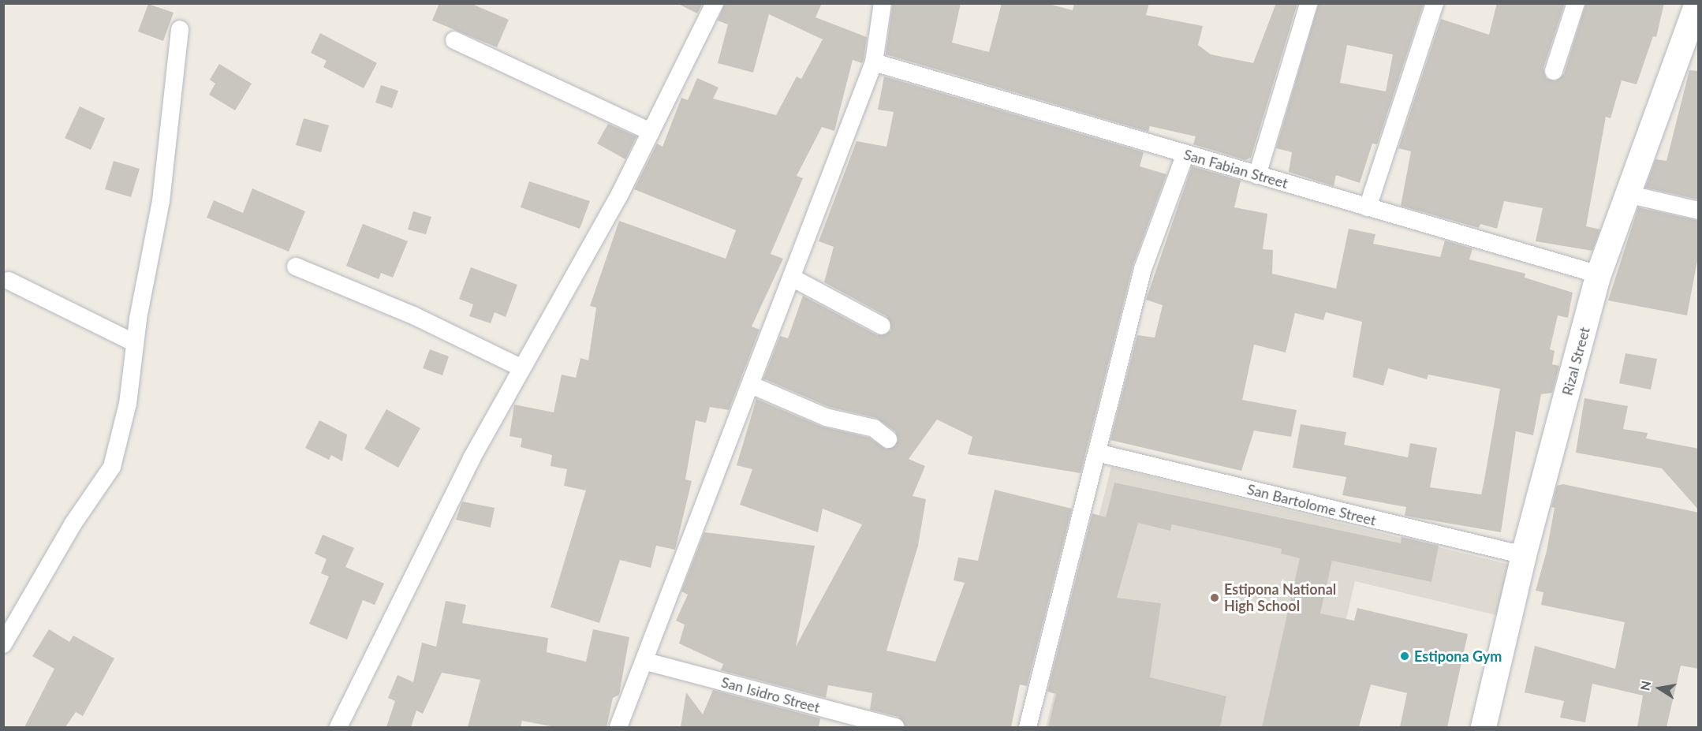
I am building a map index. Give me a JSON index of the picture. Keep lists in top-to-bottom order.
{
  "streets": {
    "main road": ["Rizal Street"],
    "street": ["San Fabian Street", "San Bartolome Street", "San Isidro Street"]
  },
  "crossings": [
    ["San Fabian Street", "Rizal Street"],
    ["Rizal Street", "San Bartolome Street"]
  ],
  "places": ["Estipona National High School", "Estipona Gym"],
  "north": "left"
}
